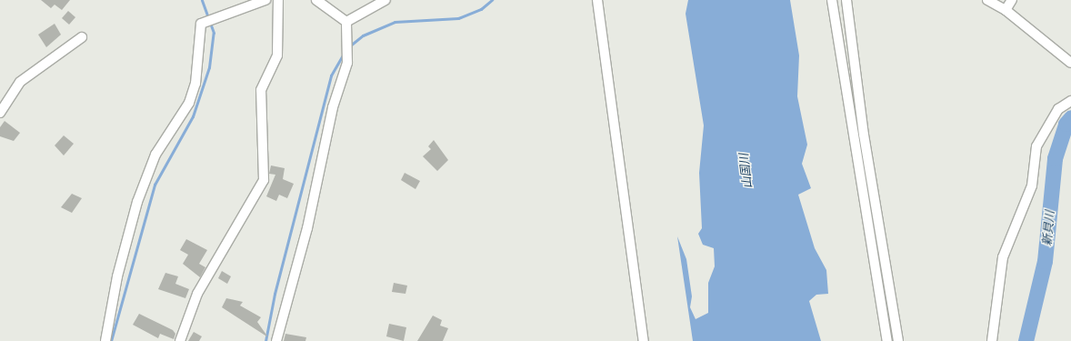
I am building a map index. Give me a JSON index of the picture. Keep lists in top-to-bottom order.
{
  "water": ["山国川", "新貝川"]
}
